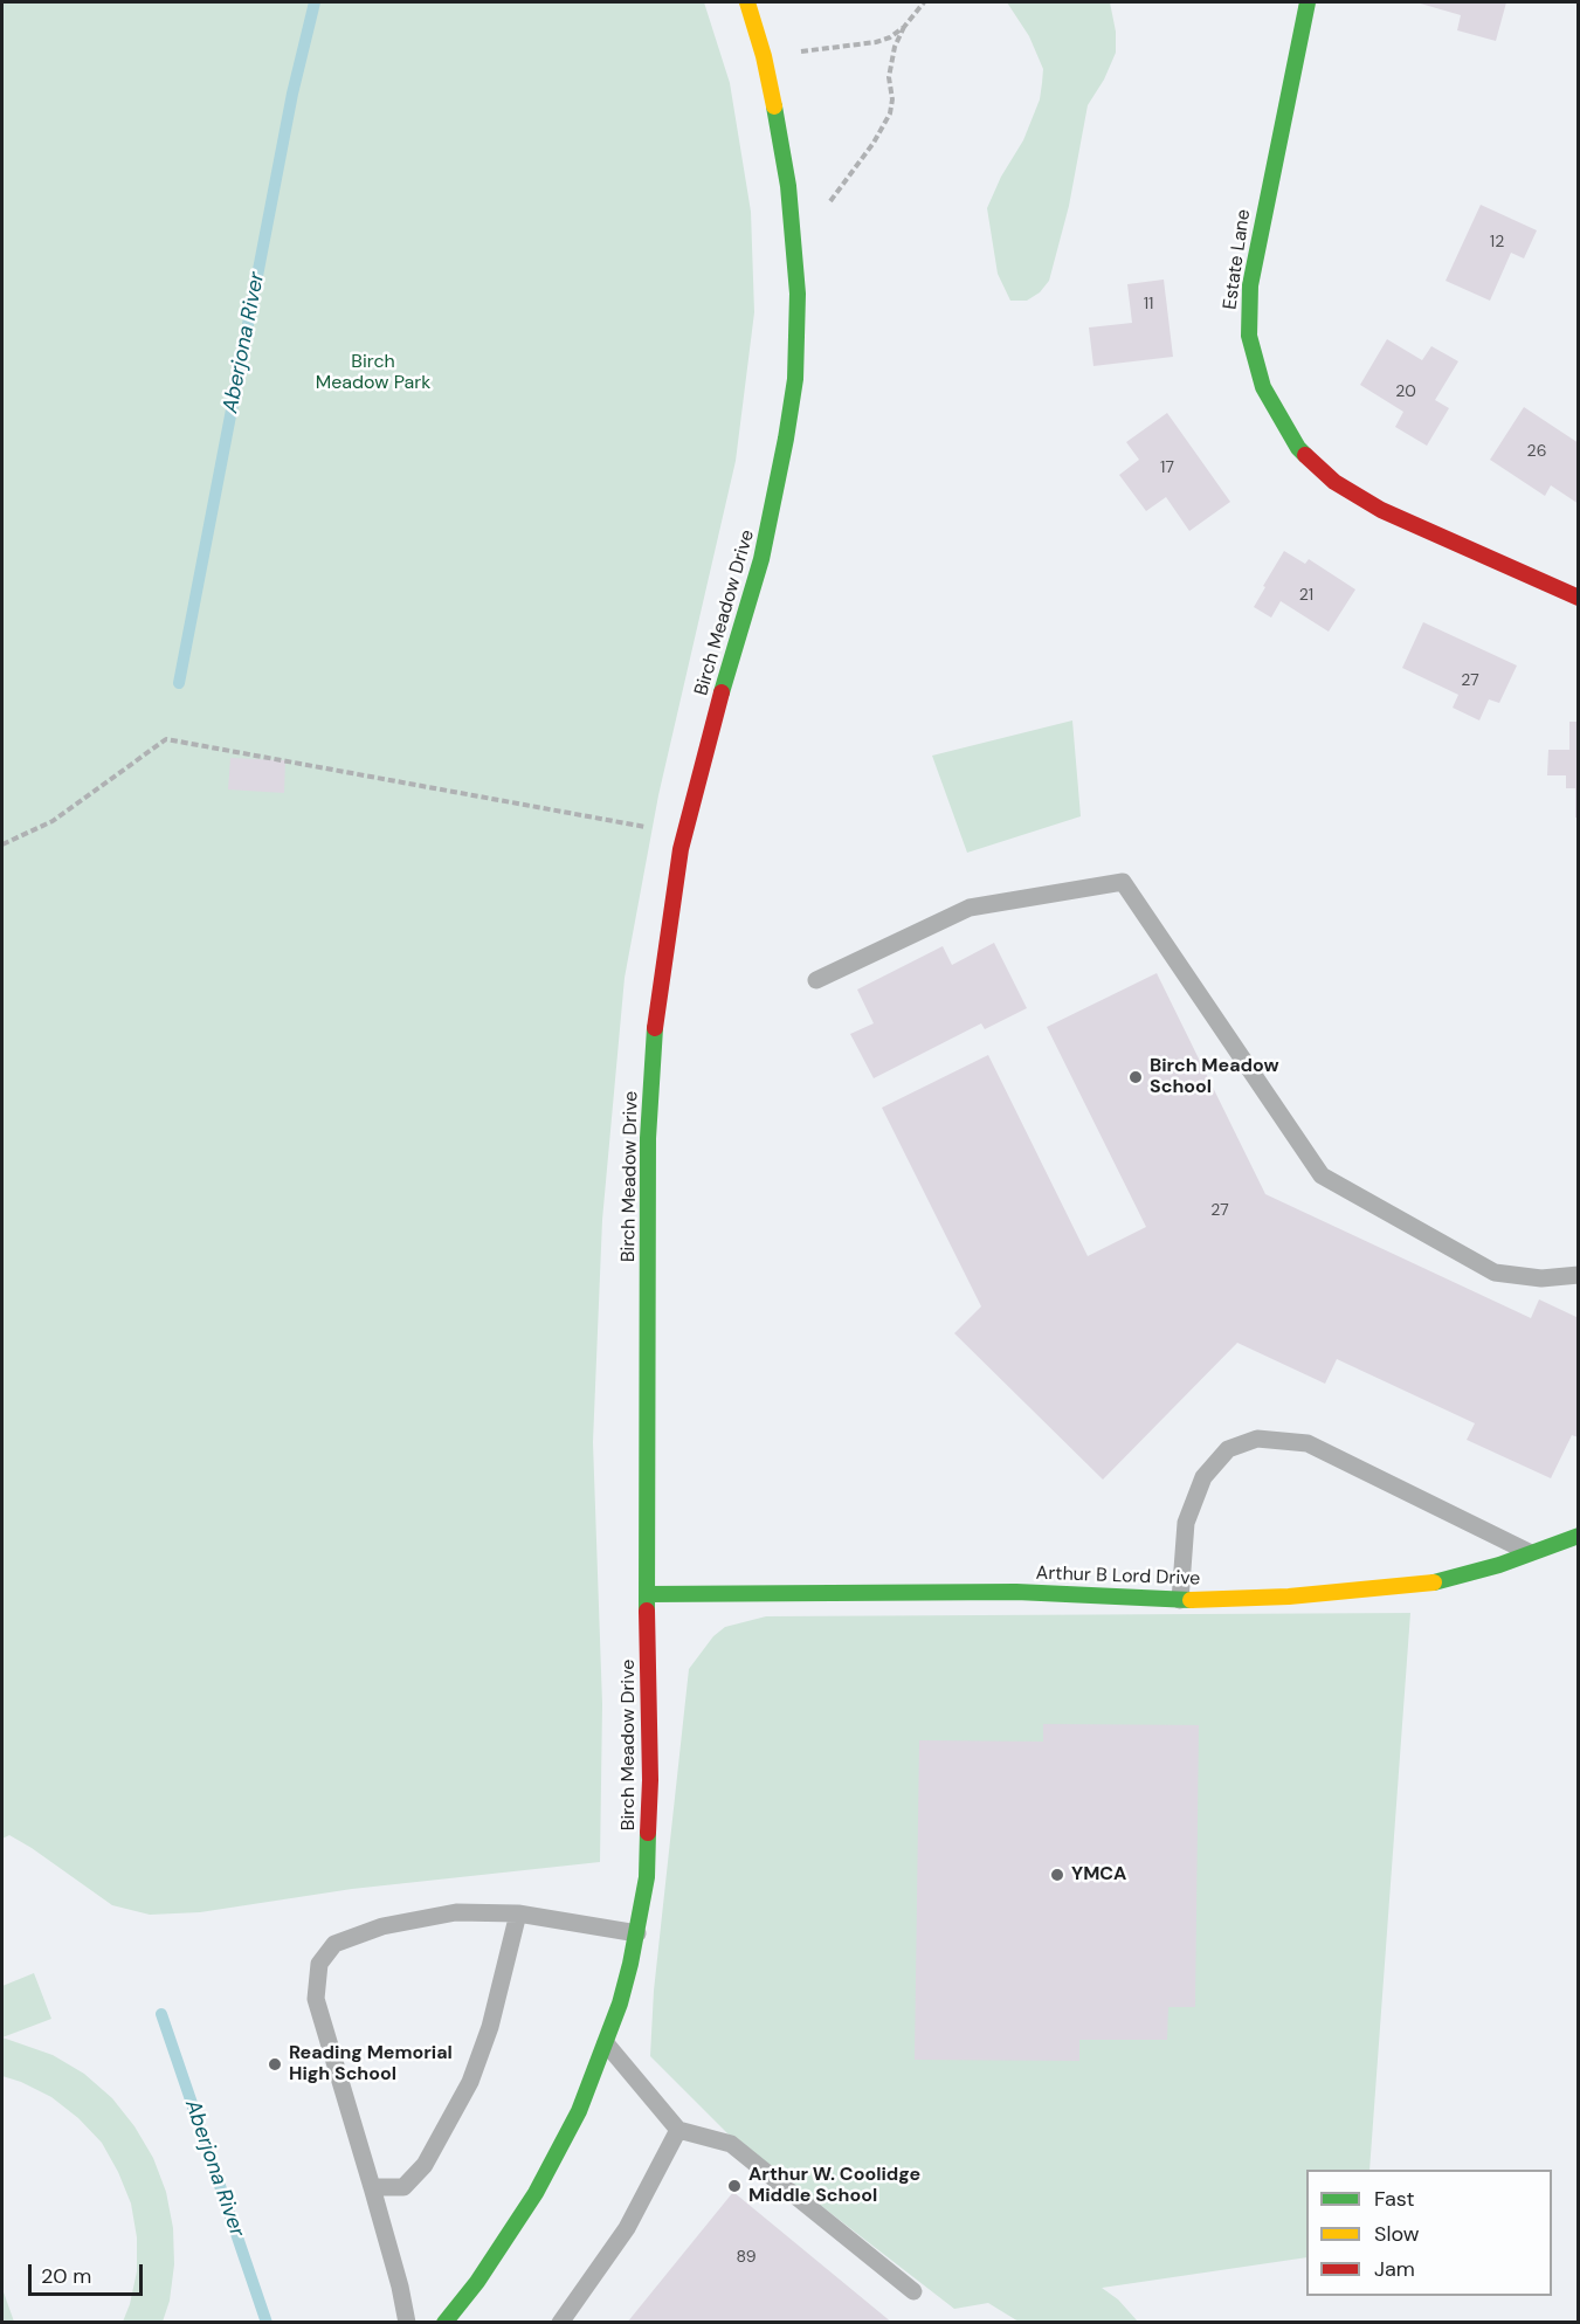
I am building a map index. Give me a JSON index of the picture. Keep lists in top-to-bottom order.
{
  "streets": {
    "street": ["Estate Lane", "Birch Meadow Drive", "Arthur B Lord Drive"]
  },
  "crossings": [
    ["Birch Meadow Drive", "Arthur B Lord Drive"]
  ],
  "water": ["Aberjona River"],
  "parks": ["Birch Meadow Park"],
  "places": [
    "Birch Meadow School",
    "YMCA",
    "Reading Memorial High School",
    "Arthur W. Coolidge Middle School"
  ],
  "house_numbers": [
    "12",
    "11",
    "20",
    "26",
    "17",
    "21",
    "27",
    "27",
    "89"
  ],
  "legend": ["Fast", "Slow", "Jam"],
  "scale_bar": "20 m"
}
